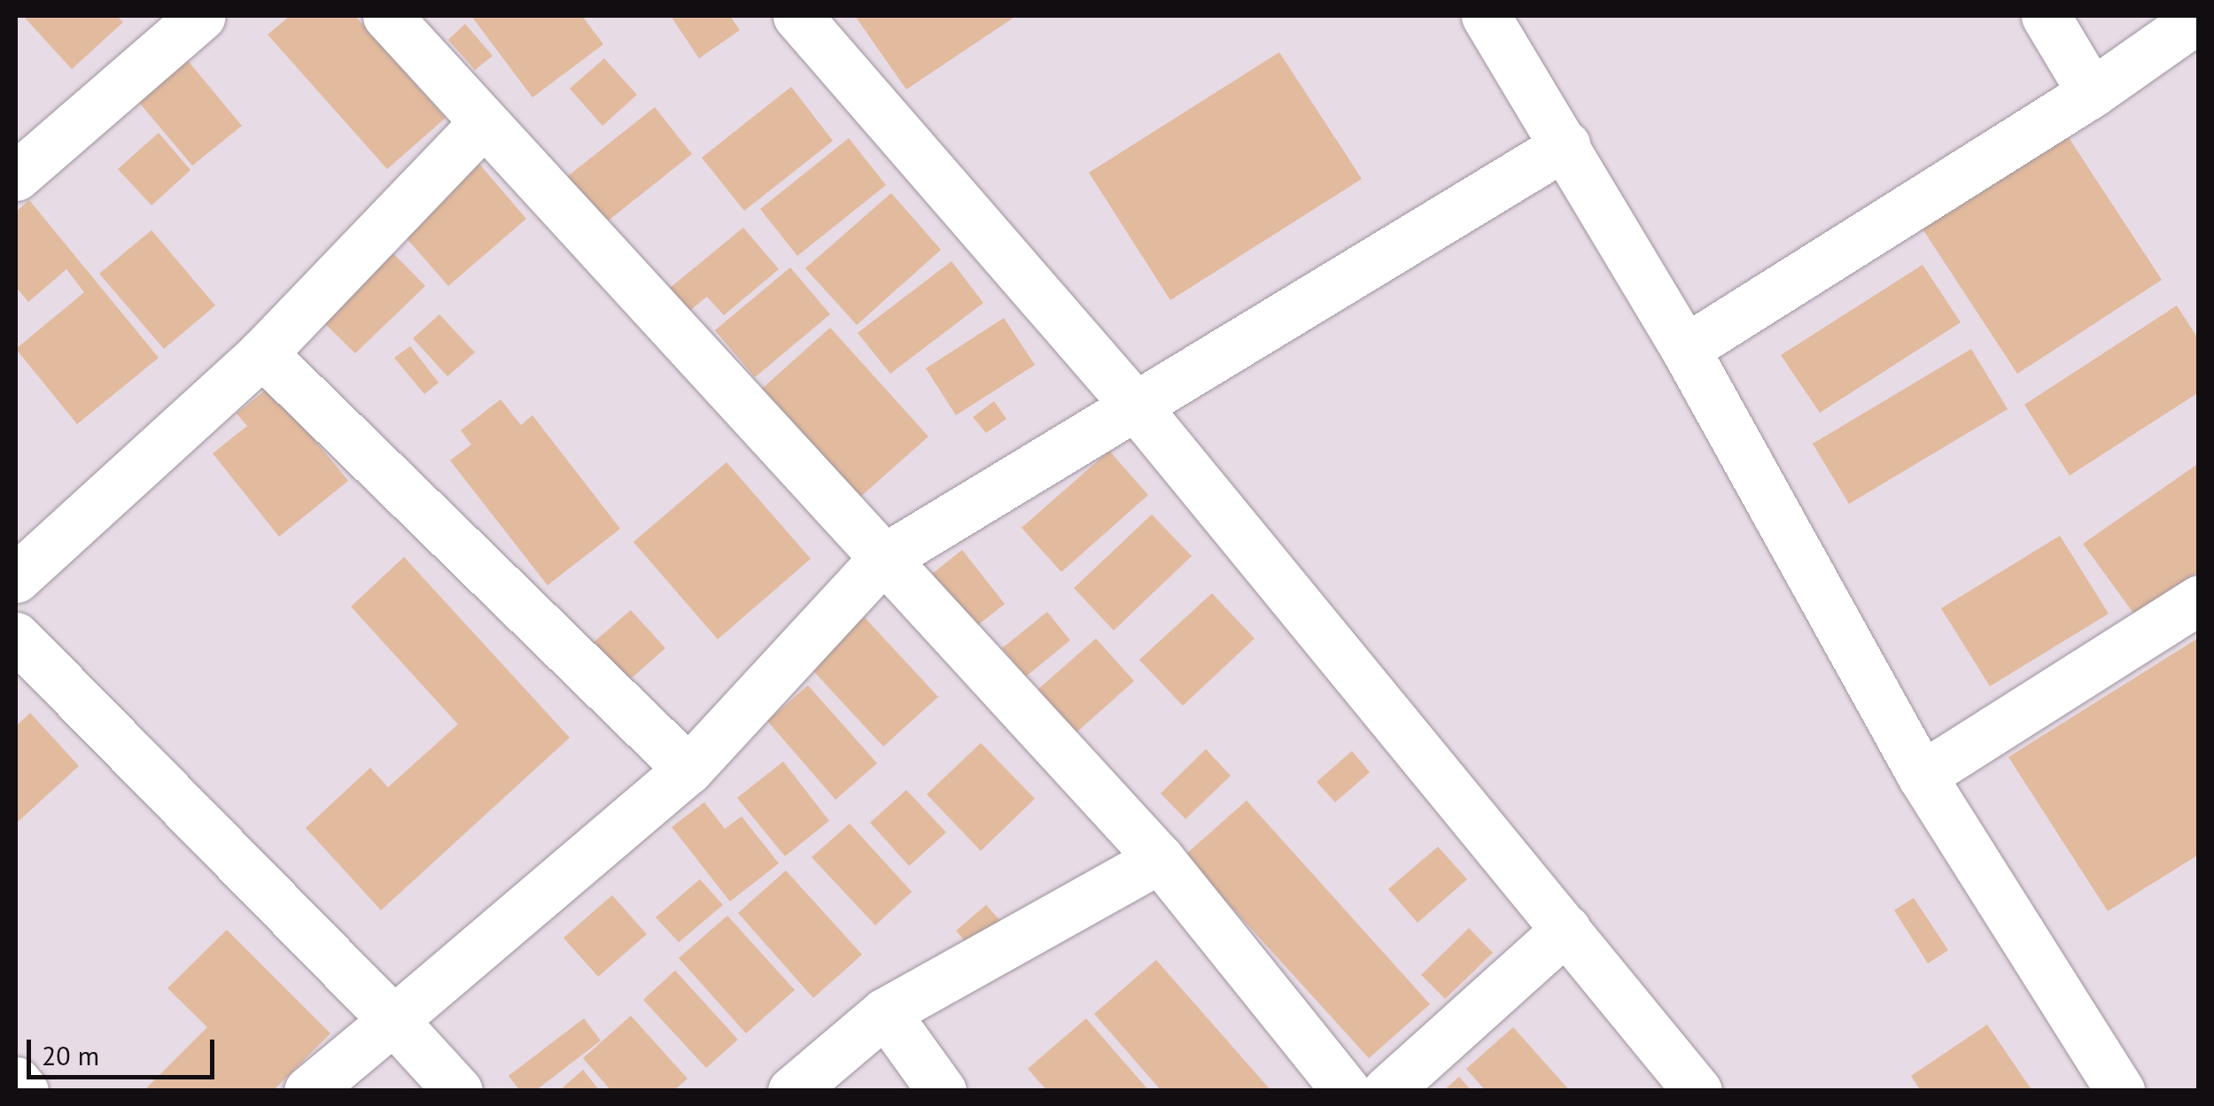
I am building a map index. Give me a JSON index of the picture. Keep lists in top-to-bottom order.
{
  "scale_bar": "20 m"
}
